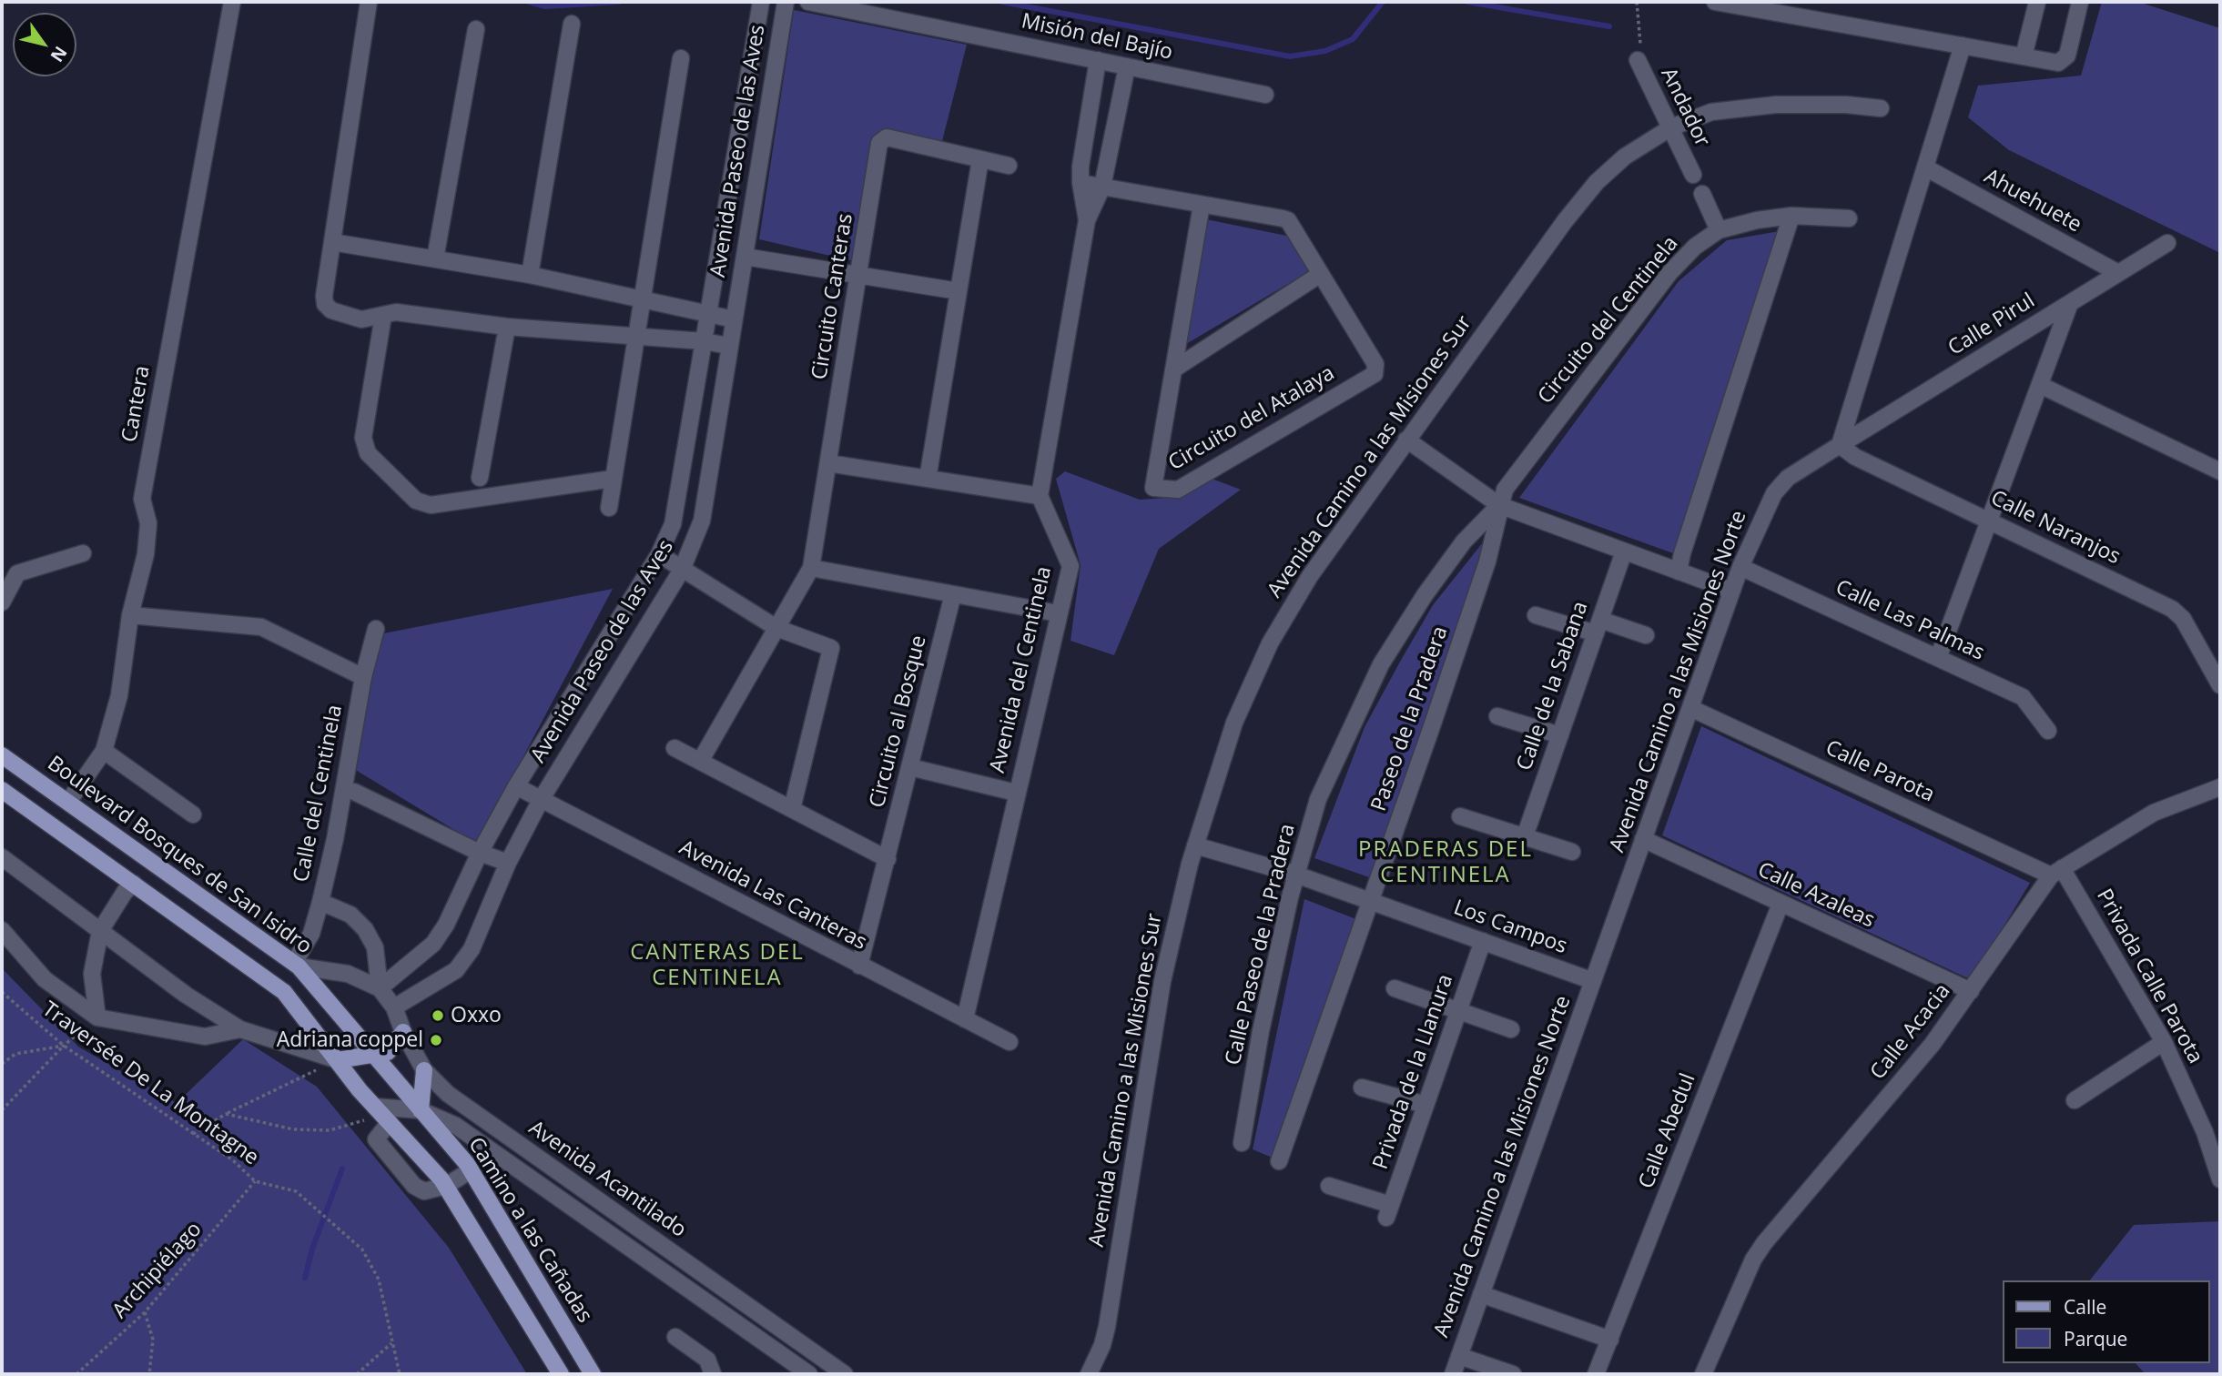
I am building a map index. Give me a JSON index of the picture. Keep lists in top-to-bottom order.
{
  "streets": {
    "main road": ["Boulevard Bosques de San Isidro", "Camino a las Cañadas"],
    "street": [
      "Misión del Bajío",
      "Andador",
      "Avenida Paseo de las Aves",
      "Ahuehuete",
      "Circuito Canteras",
      "Circuito del Centinela",
      "Calle Pirul",
      "Cantera",
      "Circuito del Atalaya",
      "Avenida Camino a las Misiones Sur",
      "Calle Naranjos",
      "Calle Las Palmas",
      "Avenida del Centinela",
      "Avenida Camino a las Misiones Norte",
      "Calle de la Sabana",
      "Paseo de la Pradera",
      "Circuito al Bosque",
      "Calle Parota",
      "Calle del Centinela",
      "Avenida Las Canteras",
      "Calle Azaleas",
      "Los Campos",
      "Calle Paseo de la Pradera",
      "Privada Calle Parota",
      "Calle Acacia",
      "Privada de la Llanura",
      "Calle Abedul",
      "Avenida Acantilado"
    ],
    "path": ["Traversée De La Montagne", "Archipiélago"]
  },
  "crossings": [
    ["Andador", "Avenida Camino a las Misiones Sur"],
    ["Avenida Paseo de las Aves", "Avenida Las Canteras"],
    ["Avenida Paseo de las Aves", "Avenida Acantilado"],
    ["Ahuehuete", "Calle Pirul"],
    ["Circuito del Centinela", "Paseo de la Pradera"],
    ["Circuito del Centinela", "Calle Paseo de la Pradera"],
    ["Calle Pirul", "Calle Naranjos"],
    ["Calle Pirul", "Avenida Camino a las Misiones Norte"],
    ["Cantera", "Boulevard Bosques de San Isidro"],
    ["Avenida Camino a las Misiones Sur", "Los Campos"],
    ["Calle Naranjos", "Avenida Camino a las Misiones Norte"],
    ["Calle Las Palmas", "Avenida Camino a las Misiones Norte"],
    ["Avenida del Centinela", "Avenida Las Canteras"],
    ["Avenida Camino a las Misiones Norte", "Calle Parota"],
    ["Avenida Camino a las Misiones Norte", "Calle Azaleas"],
    ["Avenida Camino a las Misiones Norte", "Los Campos"],
    ["Paseo de la Pradera", "Los Campos"],
    ["Paseo de la Pradera", "Calle Paseo de la Pradera"],
    ["Circuito al Bosque", "Avenida Las Canteras"],
    ["Calle Parota", "Privada Calle Parota"],
    ["Calle Parota", "Calle Acacia"],
    ["Calle del Centinela", "Boulevard Bosques de San Isidro"],
    ["Calle del Centinela", "Avenida Acantilado"],
    ["Boulevard Bosques de San Isidro", "Avenida Acantilado"],
    ["Boulevard Bosques de San Isidro", "Camino a las Cañadas"],
    ["Calle Azaleas", "Calle Acacia"],
    ["Calle Azaleas", "Calle Abedul"],
    ["Los Campos", "Calle Paseo de la Pradera"],
    ["Los Campos", "Privada de la Llanura"],
    ["Privada Calle Parota", "Calle Acacia"],
    ["Traversée De La Montagne", "Archipiélago"],
    ["Avenida Acantilado", "Camino a las Cañadas"]
  ],
  "districts": ["PRADERAS DEL CENTINELA", "CANTERAS DEL CENTINELA"],
  "places": ["Oxxo", "Adriana coppel"],
  "legend": ["Calle", "Parque"],
  "north": "bottom right"
}
